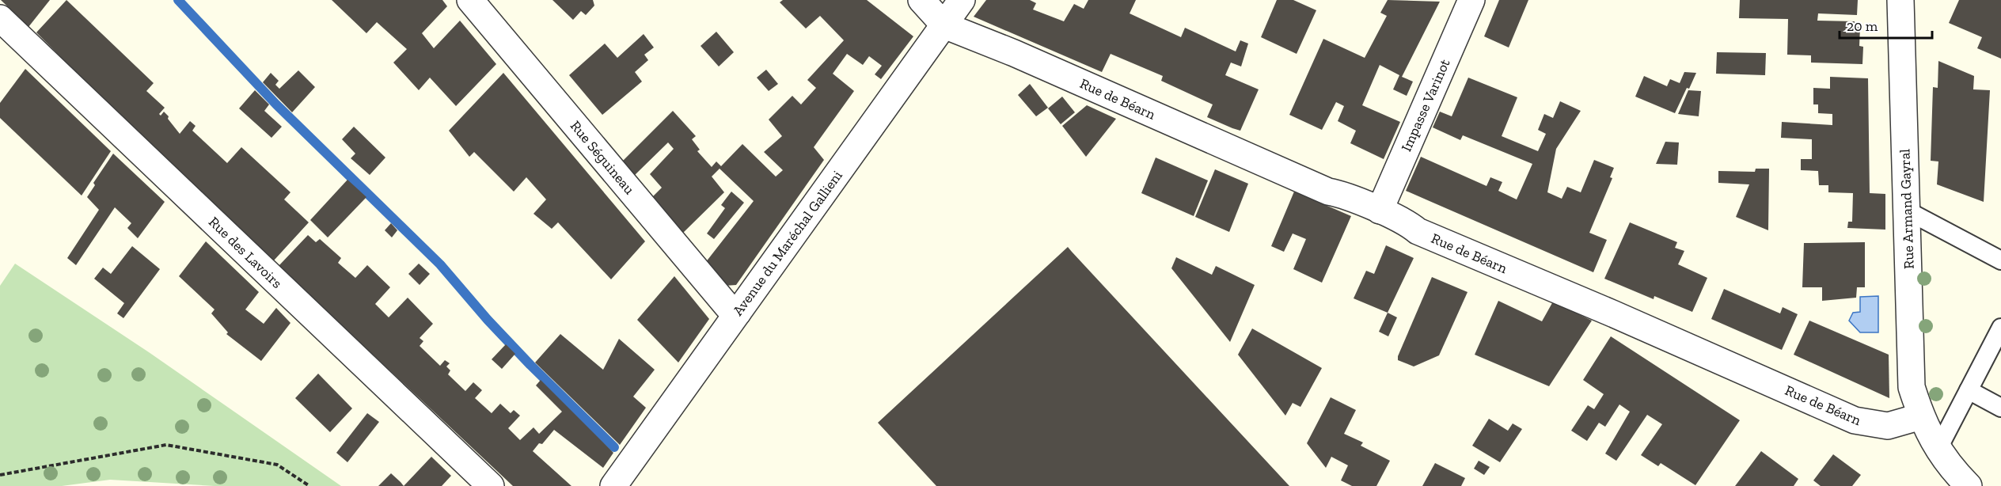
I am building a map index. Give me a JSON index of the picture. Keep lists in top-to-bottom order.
{
  "streets": {
    "street": [
      "Rue de Béarn",
      "Impasse Varinot",
      "Rue Séguineau",
      "Rue Armand Gayral",
      "Avenue du Maréchal Gallieni",
      "Rue des Lavoirs"
    ]
  },
  "crossings": [
    ["Rue de Béarn", "Impasse Varinot"],
    ["Rue de Béarn", "Rue Armand Gayral"],
    ["Rue de Béarn", "Avenue du Maréchal Gallieni"],
    ["Rue Séguineau", "Avenue du Maréchal Gallieni"]
  ],
  "scale_bar": "20 m"
}
